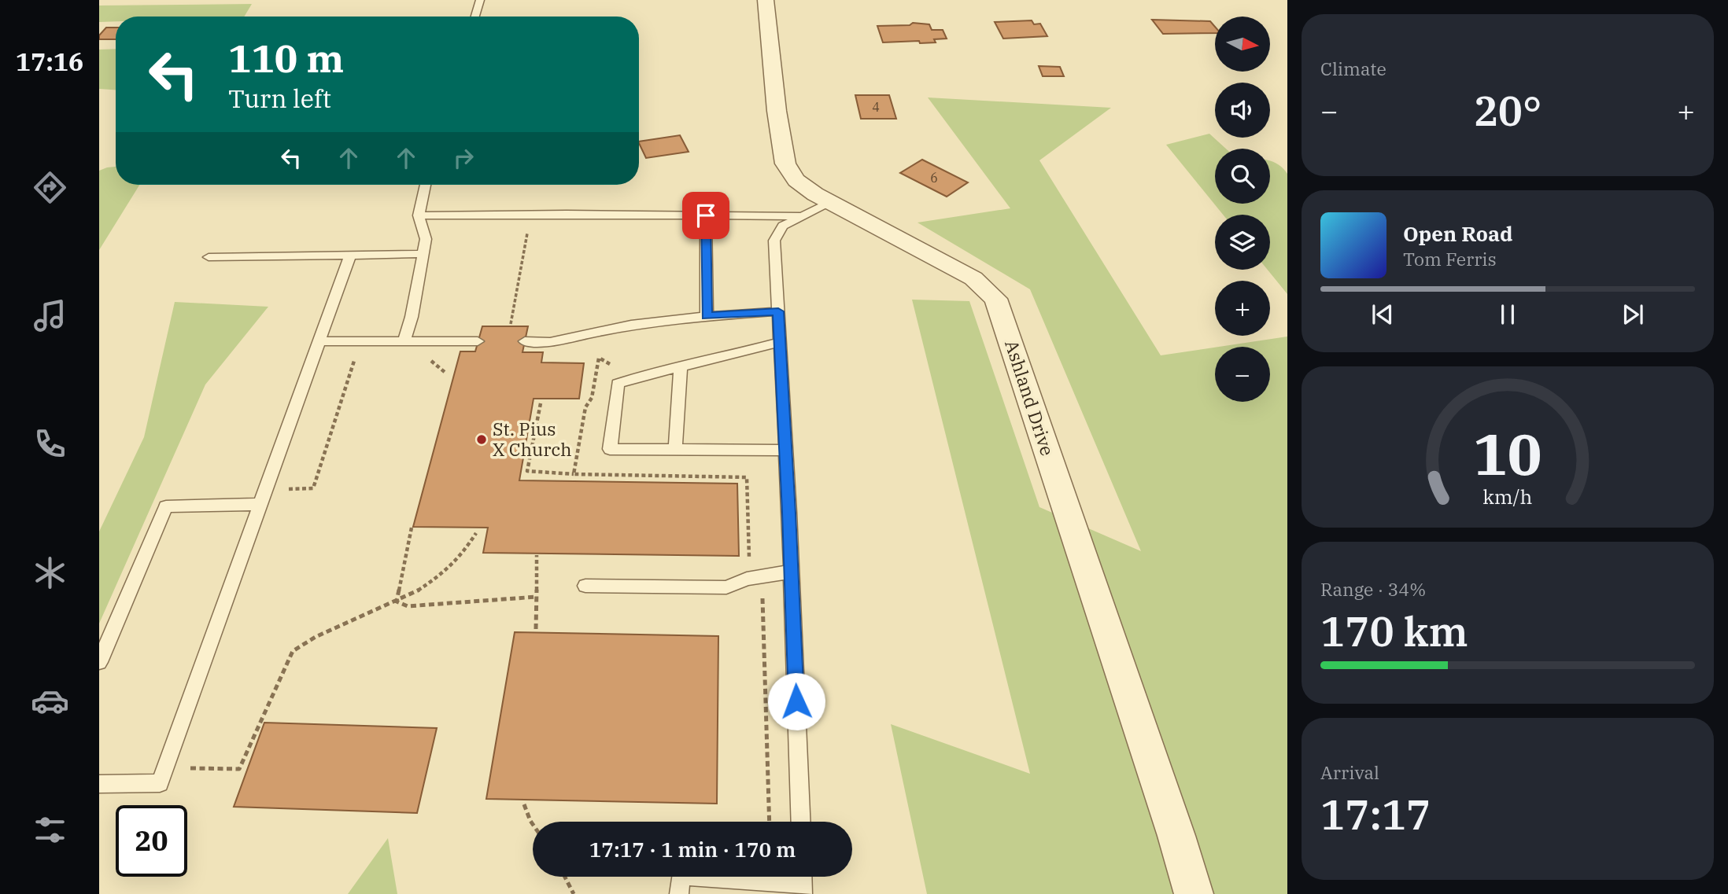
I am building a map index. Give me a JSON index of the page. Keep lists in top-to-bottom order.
{
  "streets": {
    "street": ["Ashland Drive"]
  },
  "places": ["St. Pius X Church"],
  "house_numbers": ["4", "6"],
  "north": "right",
  "page": {
    "tabs": "17:16",
    "tile": [
      "Climate",
      ["Range · 34%", "170 km"],
      ["Arrival", "17:17"]
    ],
    "map_buttons": ["+", "−"],
    "turn": ["110 m", "Turn left"],
    "heat": ["−", "20°", "+"],
    "song": ["Open Road", "Tom Ferris"],
    "limit": "20",
    "trip": "17:17 · 1 min · 170 m",
    "gauge": ["10", "km/h"]
  }
}
